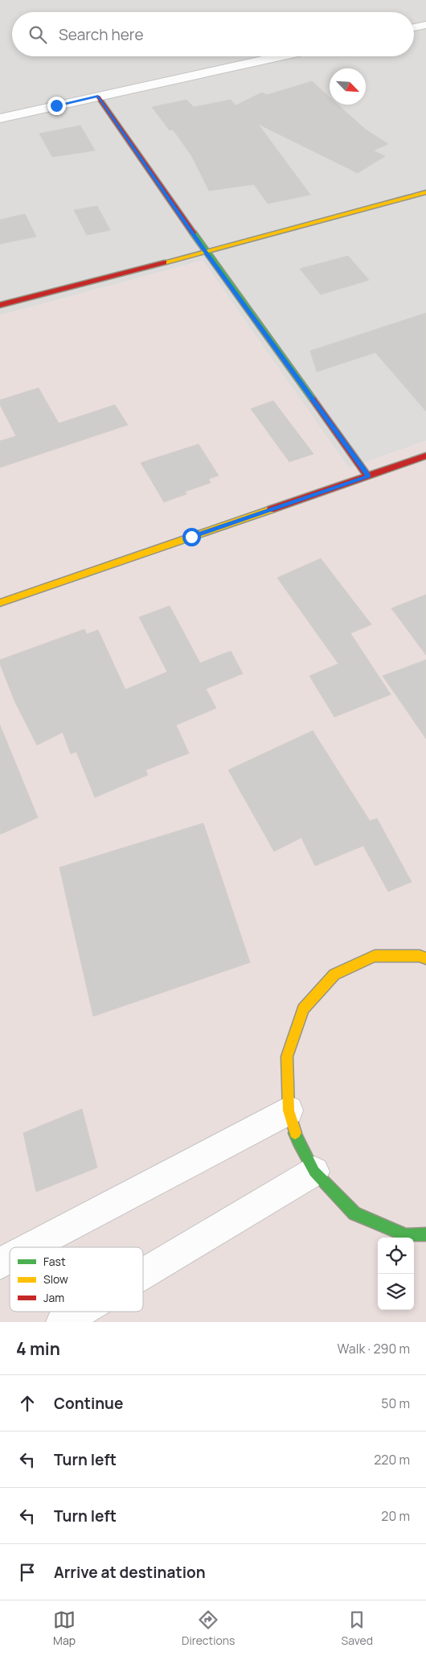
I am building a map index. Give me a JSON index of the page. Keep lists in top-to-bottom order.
{
  "legend": ["Fast", "Slow", "Jam"],
  "north": "bottom right",
  "page": {
    "search": "Search here",
    "heading": ["4 min", "Walk · 290 m"],
    "list": [
      ["Continue", "50 m"],
      ["Turn left", "220 m"],
      ["Turn left", "20 m"],
      "Arrive at destination"
    ],
    "nav": ["Map", "Directions", "Saved"]
  }
}
